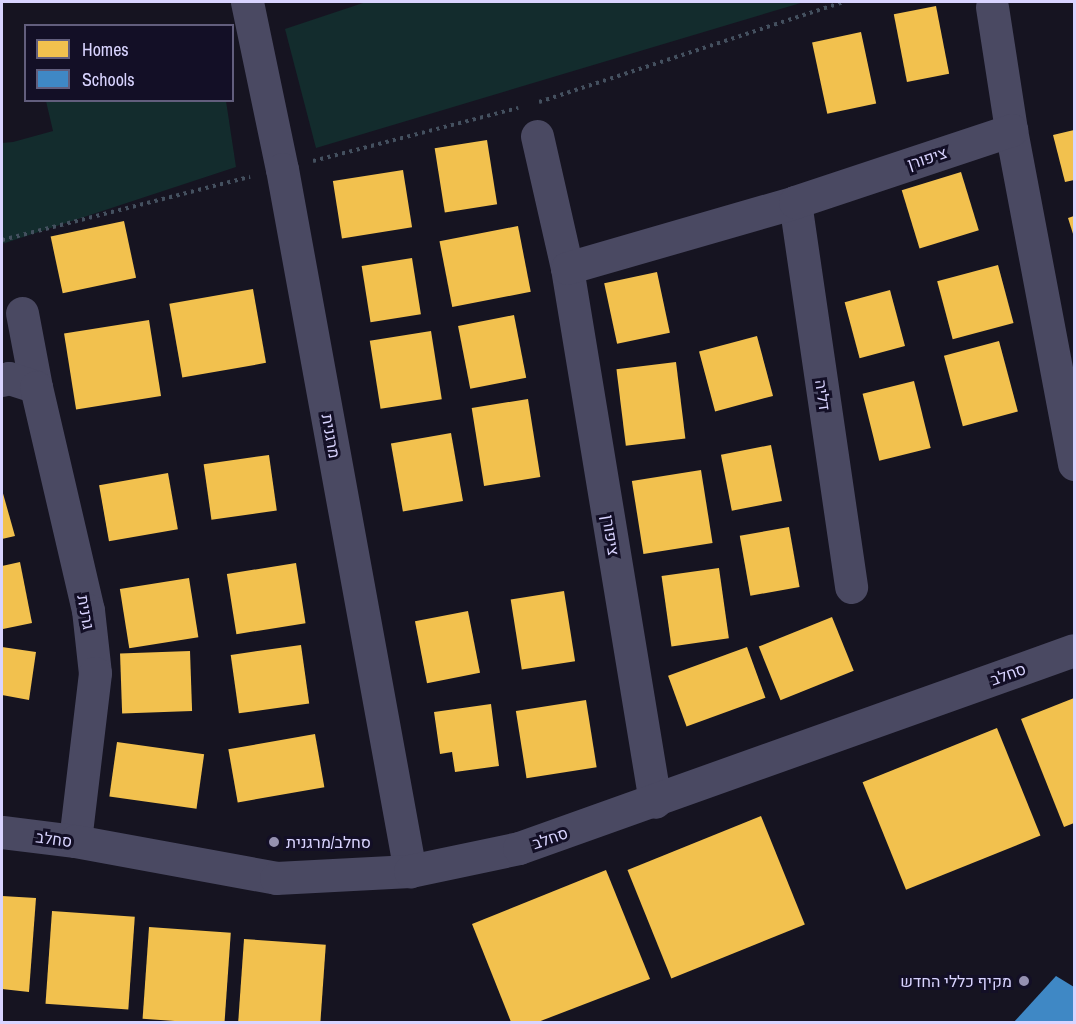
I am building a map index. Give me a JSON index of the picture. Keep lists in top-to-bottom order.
{
  "streets": {
    "street": [
      "ציפורן",
      "דליה",
      "מרגנית",
      "גרנית",
      "סחלב"
    ]
  },
  "crossings": [
    ["ציפורן", "דליה"],
    ["ציפורן", "סחלב"],
    ["מרגנית", "סחלב"],
    ["גרנית", "סחלב"]
  ],
  "places": ["סחלב/מרגנית", "מקיף כללי החדש"],
  "legend": ["Homes", "Schools"]
}
